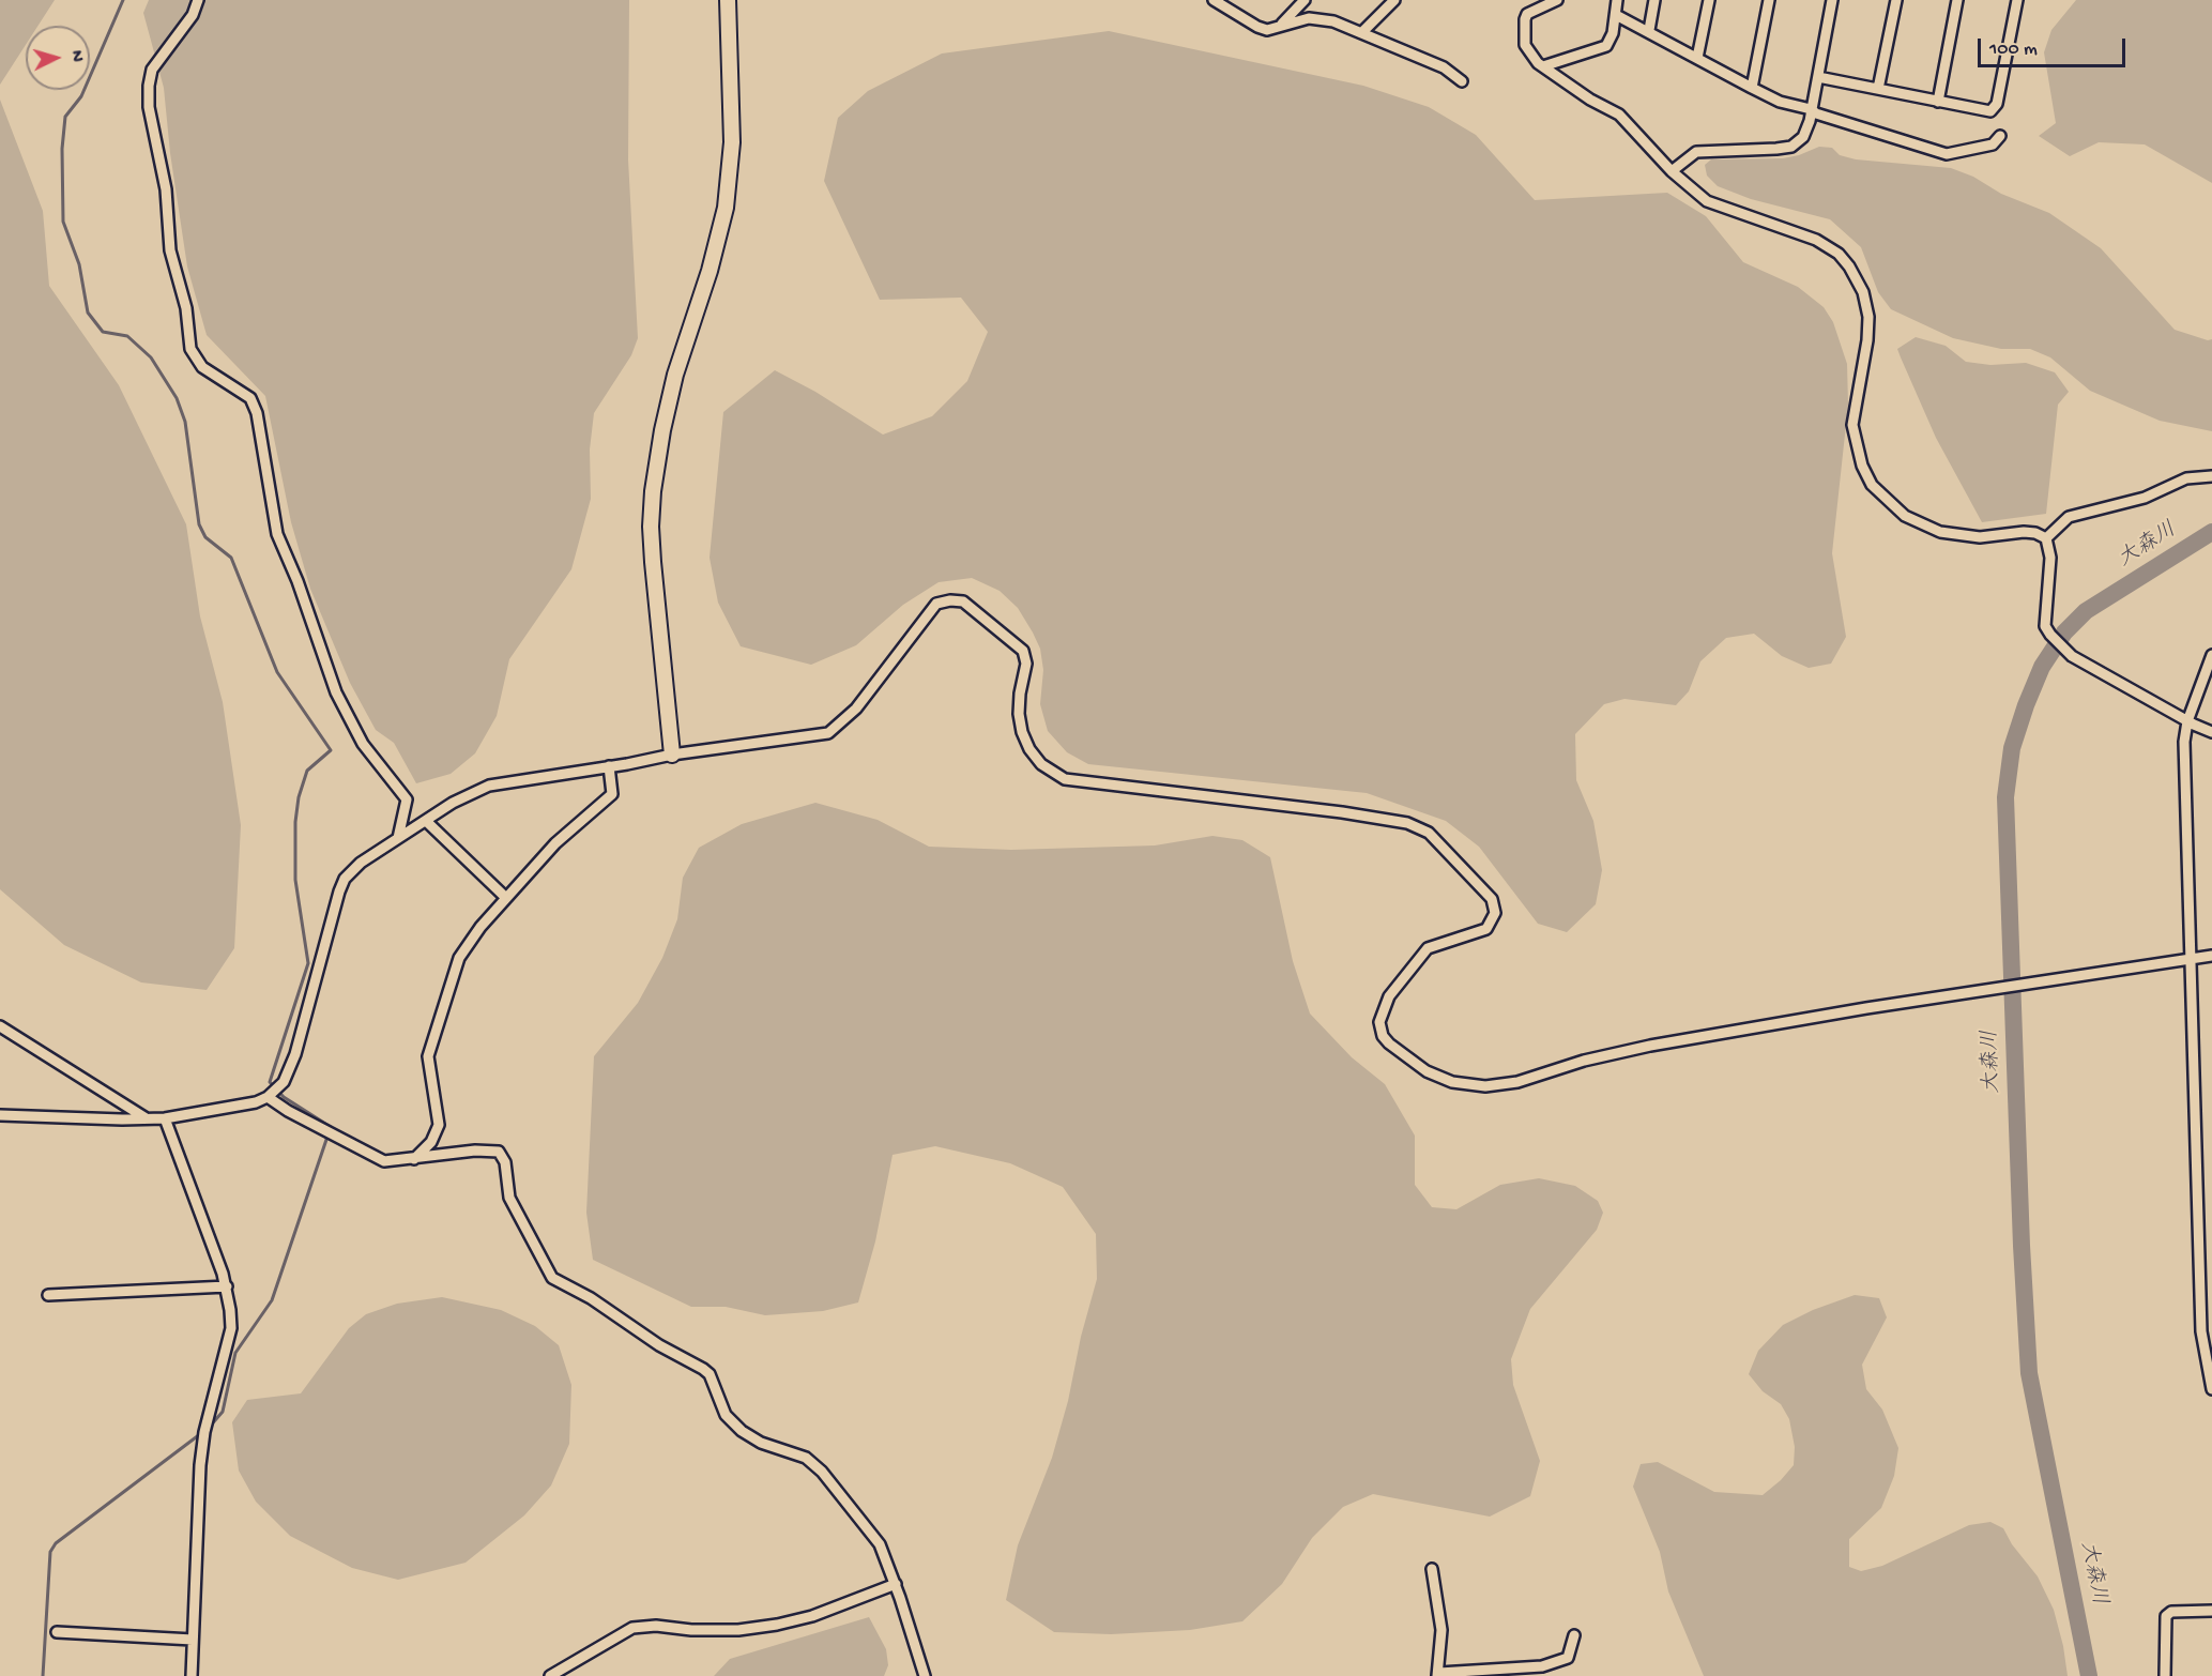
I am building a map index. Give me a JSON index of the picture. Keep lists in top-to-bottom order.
{
  "water": ["大森川"],
  "scale_bar": "100 m",
  "north": "right"
}
